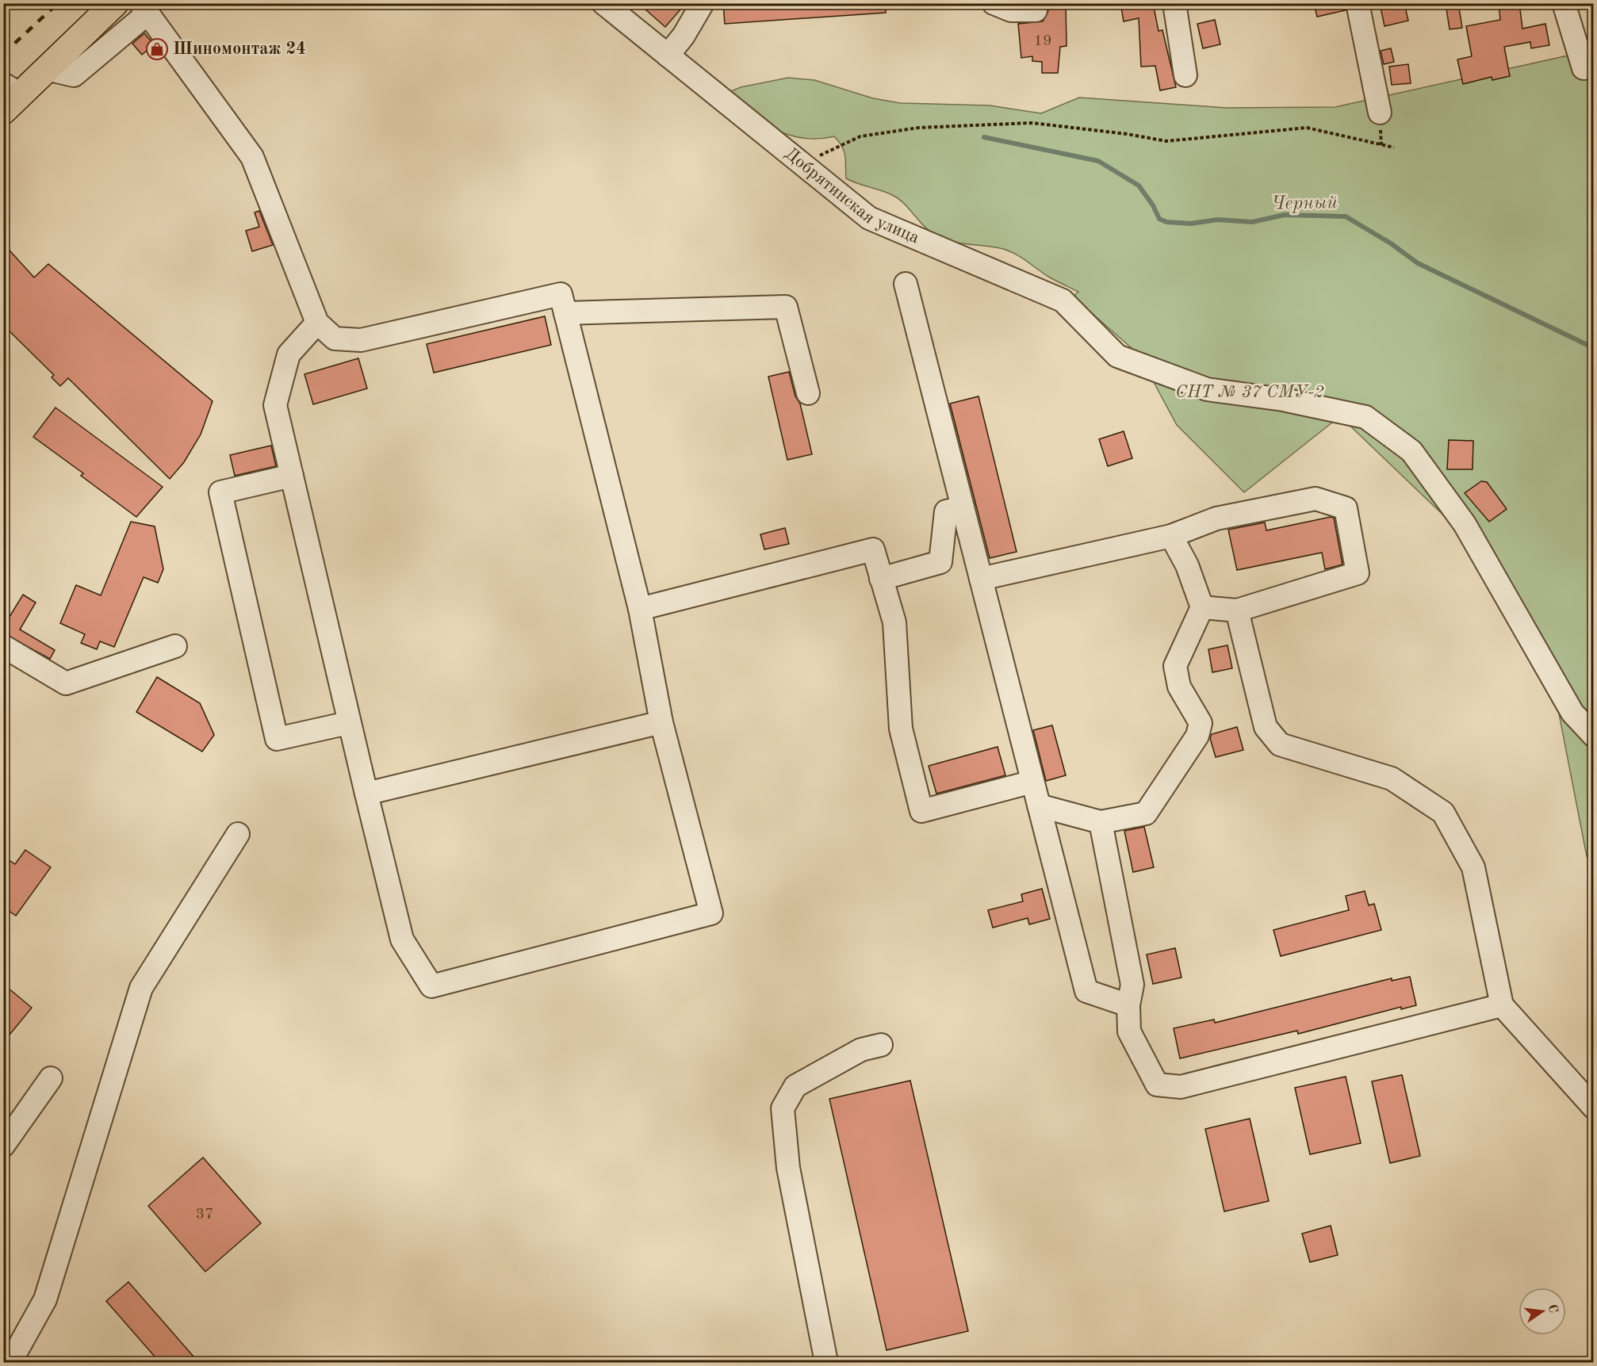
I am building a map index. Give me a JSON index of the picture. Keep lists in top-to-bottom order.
{
  "streets": {
    "street": ["Добрятинская улица"]
  },
  "water": ["Черный"],
  "parks": ["СНТ № 37 СМУ-2"],
  "places": {
    "shop": ["Шиномонтаж 24"]
  },
  "house_numbers": ["19", "37"],
  "north": "right"
}
